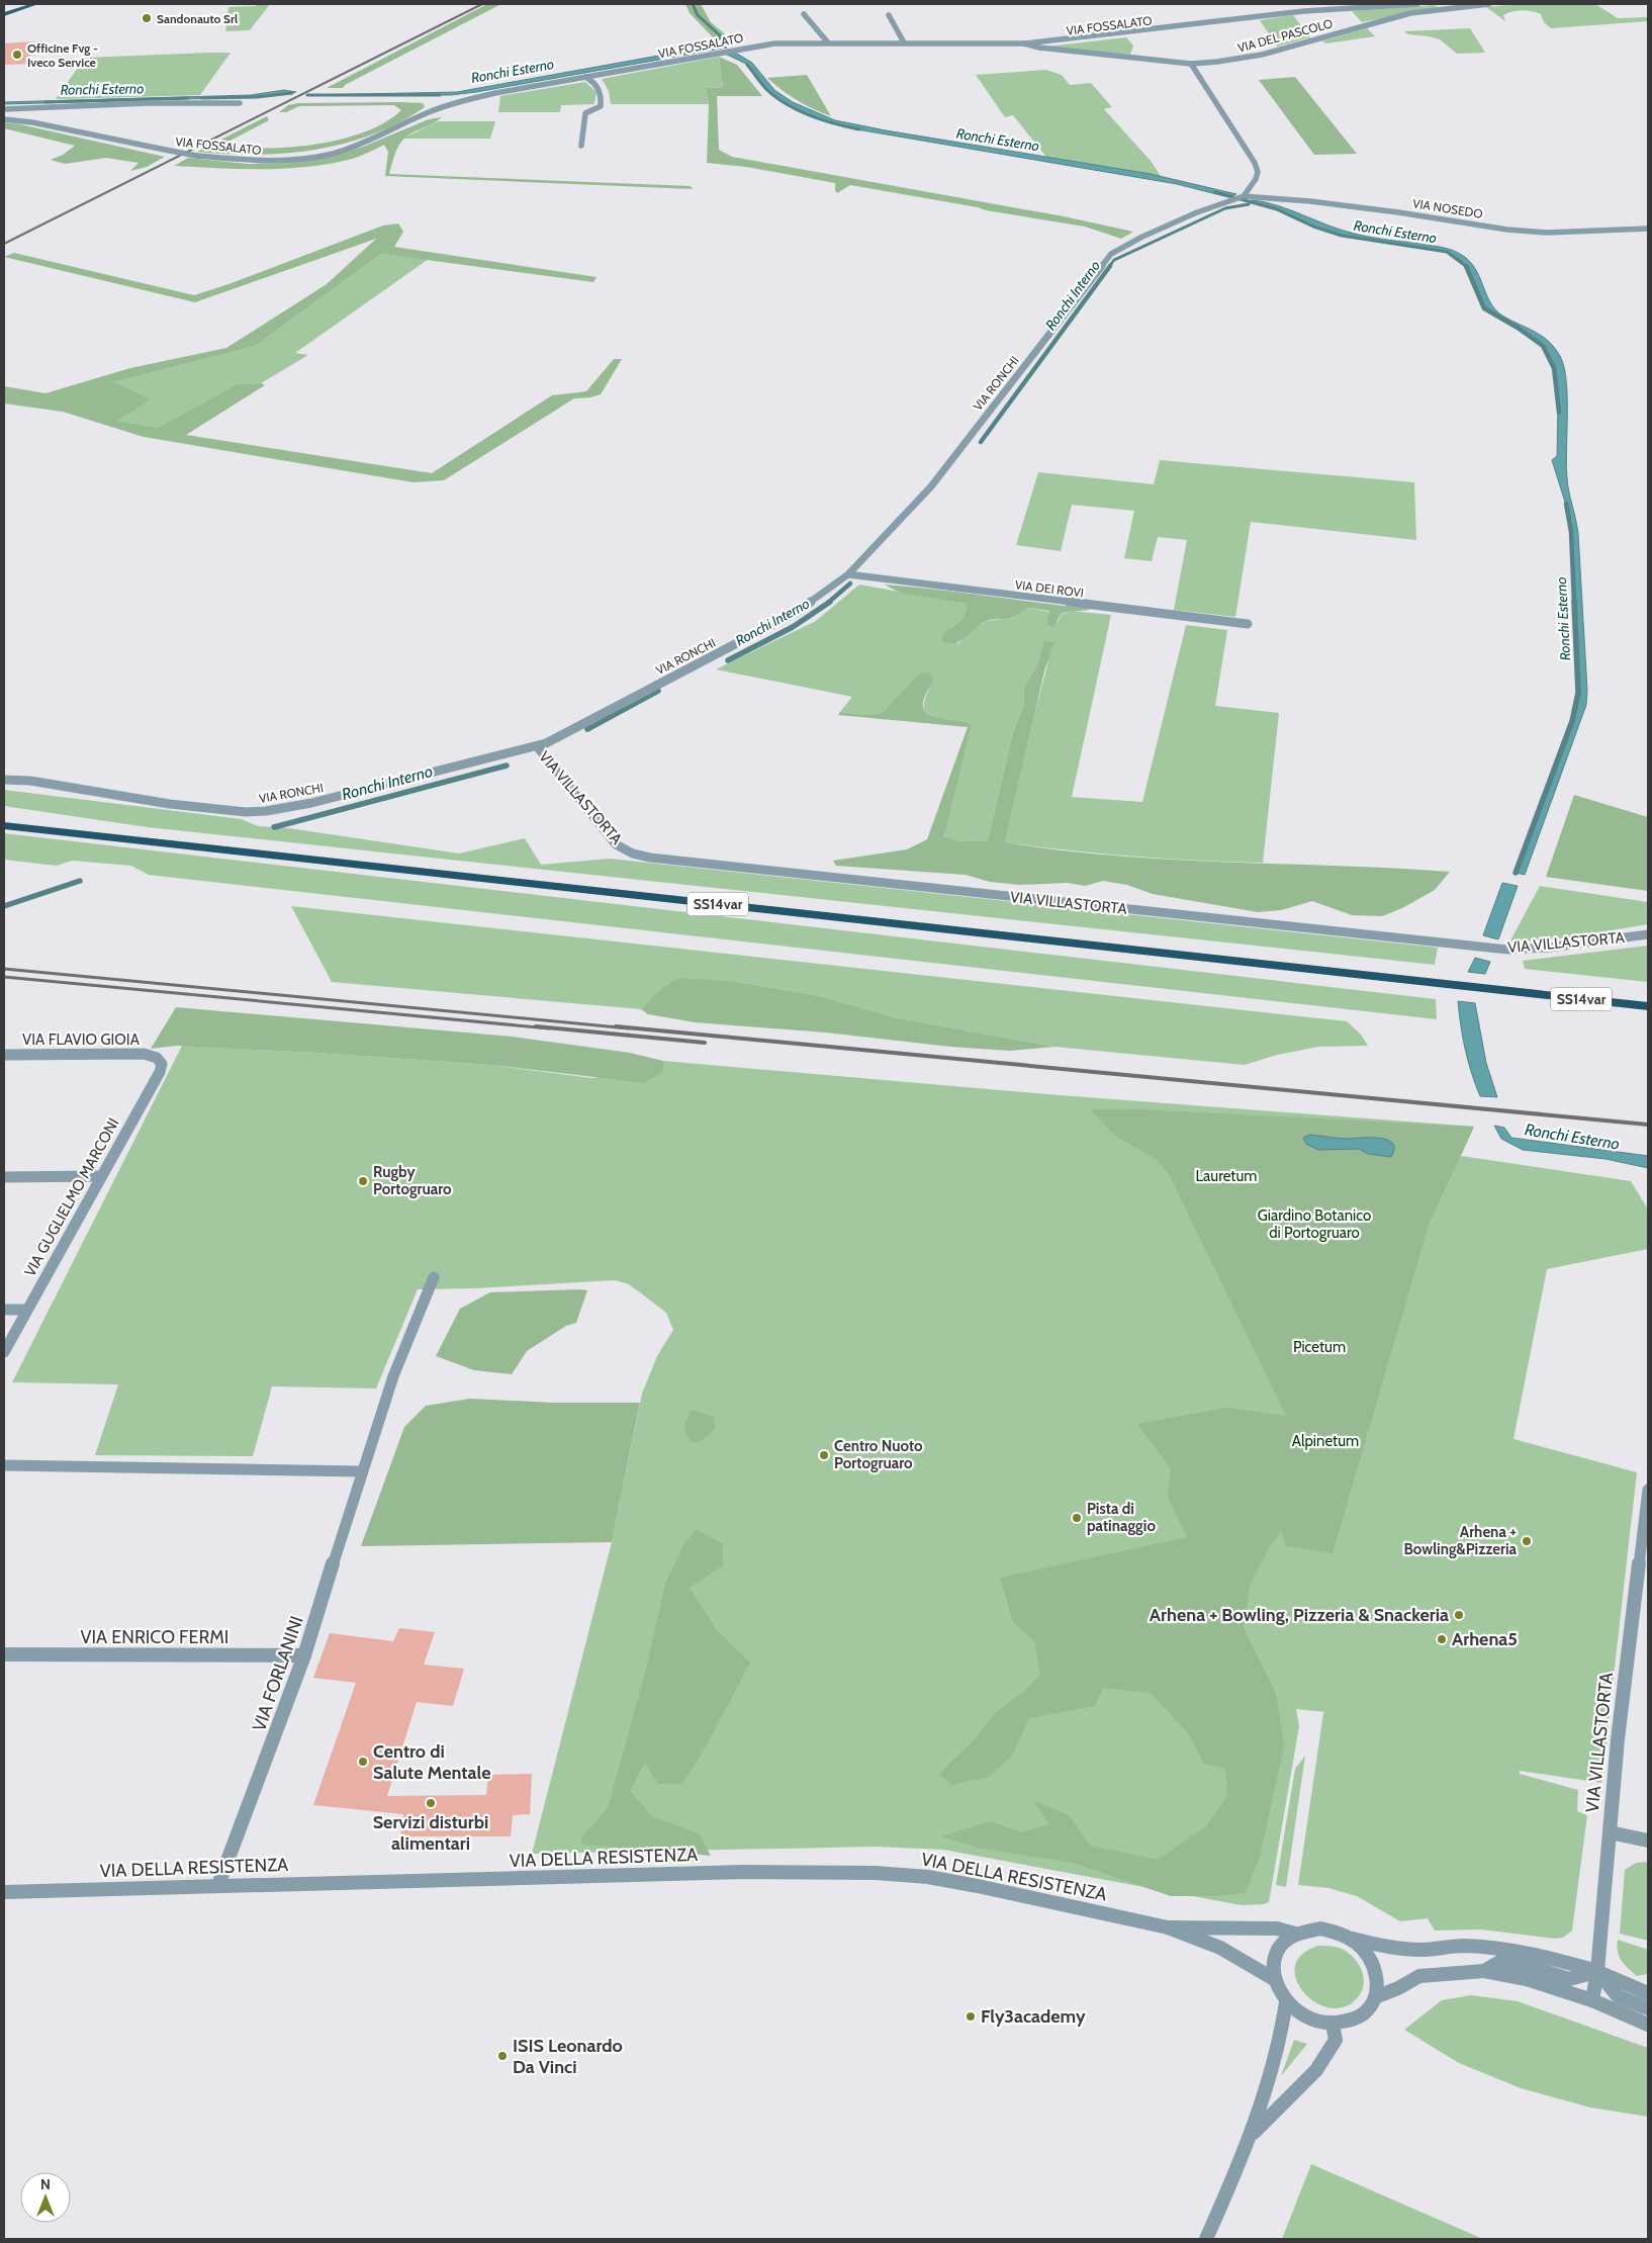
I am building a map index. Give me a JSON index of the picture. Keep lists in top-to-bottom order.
{
  "streets": {
    "highway": ["SS14var"],
    "street": [
      "VIA FOSSALATO",
      "VIA DEL PASCOLO",
      "VIA NOSEDO",
      "VIA RONCHI",
      "VIA DEI ROVI",
      "VIA VILLASTORTA",
      "VIA FLAVIO GIOIA",
      "VIA GUGLIELMO MARCONI",
      "VIA ENRICO FERMI",
      "VIA FORLANINI",
      "VIA DELLA RESISTENZA"
    ]
  },
  "crossings": [
    ["VIA FOSSALATO", "VIA DEL PASCOLO"],
    ["VIA NOSEDO", "VIA RONCHI"],
    ["VIA RONCHI", "VIA DEI ROVI"],
    ["VIA RONCHI", "VIA VILLASTORTA"],
    ["VIA FLAVIO GIOIA", "VIA GUGLIELMO MARCONI"],
    ["VIA ENRICO FERMI", "VIA FORLANINI"],
    ["VIA FORLANINI", "VIA DELLA RESISTENZA"]
  ],
  "water": ["Ronchi Esterno", "Ronchi Interno"],
  "parks": [
    "Lauretum",
    "Giardino Botanico di Portogruaro",
    "Picetum",
    "Alpinetum"
  ],
  "places": [
    "Sandonauto Srl",
    "Officine Fvg - Iveco Service",
    "Rugby Portogruaro",
    "Centro Nuoto Portogruaro",
    "Pista di patinaggio",
    "Arhena + Bowling&Pizzeria",
    "Arhena + Bowling, Pizzeria & Snackeria",
    "Arhena5",
    "Centro di Salute Mentale",
    "Servizi disturbi alimentari",
    "Fly3academy",
    "ISIS Leonardo Da Vinci"
  ],
  "north": "top"
}
